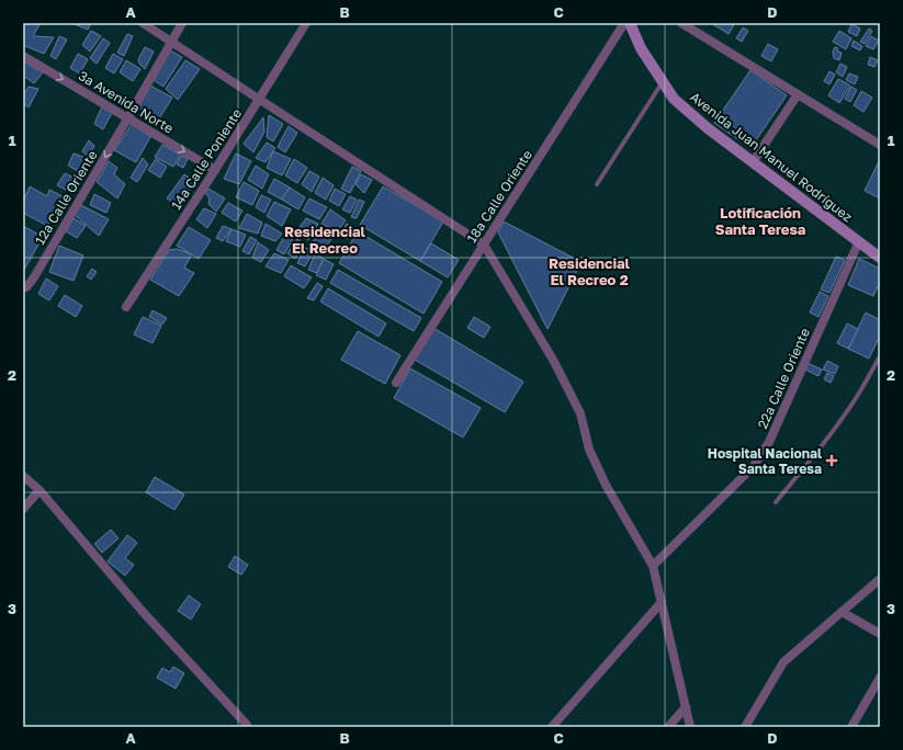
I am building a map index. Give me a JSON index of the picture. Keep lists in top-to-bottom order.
{
  "streets": {
    "street": [
      "3a Avenida Norte",
      "Avenida Juan Manuel Rodríguez",
      "14a Calle Poniente",
      "18a Calle Oriente",
      "12a Calle Oriente",
      "22a Calle Oriente"
    ]
  },
  "crossings": [
    ["3a Avenida Norte", "14a Calle Poniente"],
    ["3a Avenida Norte", "12a Calle Oriente"],
    ["Avenida Juan Manuel Rodríguez", "22a Calle Oriente"]
  ],
  "one_way": ["3a Avenida Norte", "12a Calle Oriente"],
  "districts": ["Lotificación Santa Teresa", "Residencial El Recreo", "Residencial El Recreo 2"],
  "places": {
    "health": ["Hospital Nacional Santa Teresa"]
  },
  "grid": {
    "columns": [
      "A",
      "B",
      "C",
      "D"
    ],
    "rows": ["1", "2", "3"]
  }
}
